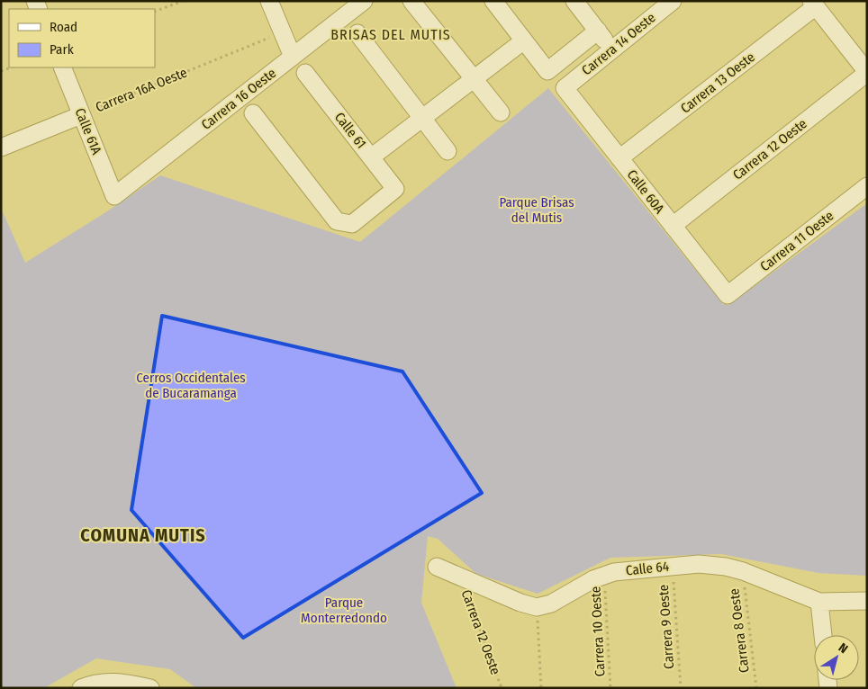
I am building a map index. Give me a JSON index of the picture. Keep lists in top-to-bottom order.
{
  "streets": {
    "street": [
      "Carrera 14 Oeste",
      "Carrera 13 Oeste",
      "Carrera 16A Oeste",
      "Carrera 16 Oeste",
      "Calle 61",
      "Calle 61A",
      "Carrera 12 Oeste",
      "Calle 60A",
      "Carrera 11 Oeste",
      "Calle 64"
    ],
    "path": ["Carrera 9 Oeste", "Carrera 8 Oeste", "Carrera 10 Oeste"]
  },
  "crossings": [
    ["Carrera 14 Oeste", "Calle 60A"],
    ["Carrera 13 Oeste", "Calle 60A"],
    ["Carrera 16A Oeste", "Calle 61A"],
    ["Carrera 16 Oeste", "Calle 61A"],
    ["Carrera 12 Oeste", "Calle 60A"],
    ["Calle 60A", "Carrera 11 Oeste"],
    ["Calle 64", "Carrera 9 Oeste"],
    ["Calle 64", "Carrera 8 Oeste"],
    ["Calle 64", "Carrera 10 Oeste"]
  ],
  "districts": ["BRISAS DEL MUTIS", "COMUNA MUTIS"],
  "parks": ["Parque Brisas del Mutis", "Cerros Occidentales de Bucaramanga", "Parque Monterredondo"],
  "legend": ["Road", "Park"],
  "north": "top right"
}
